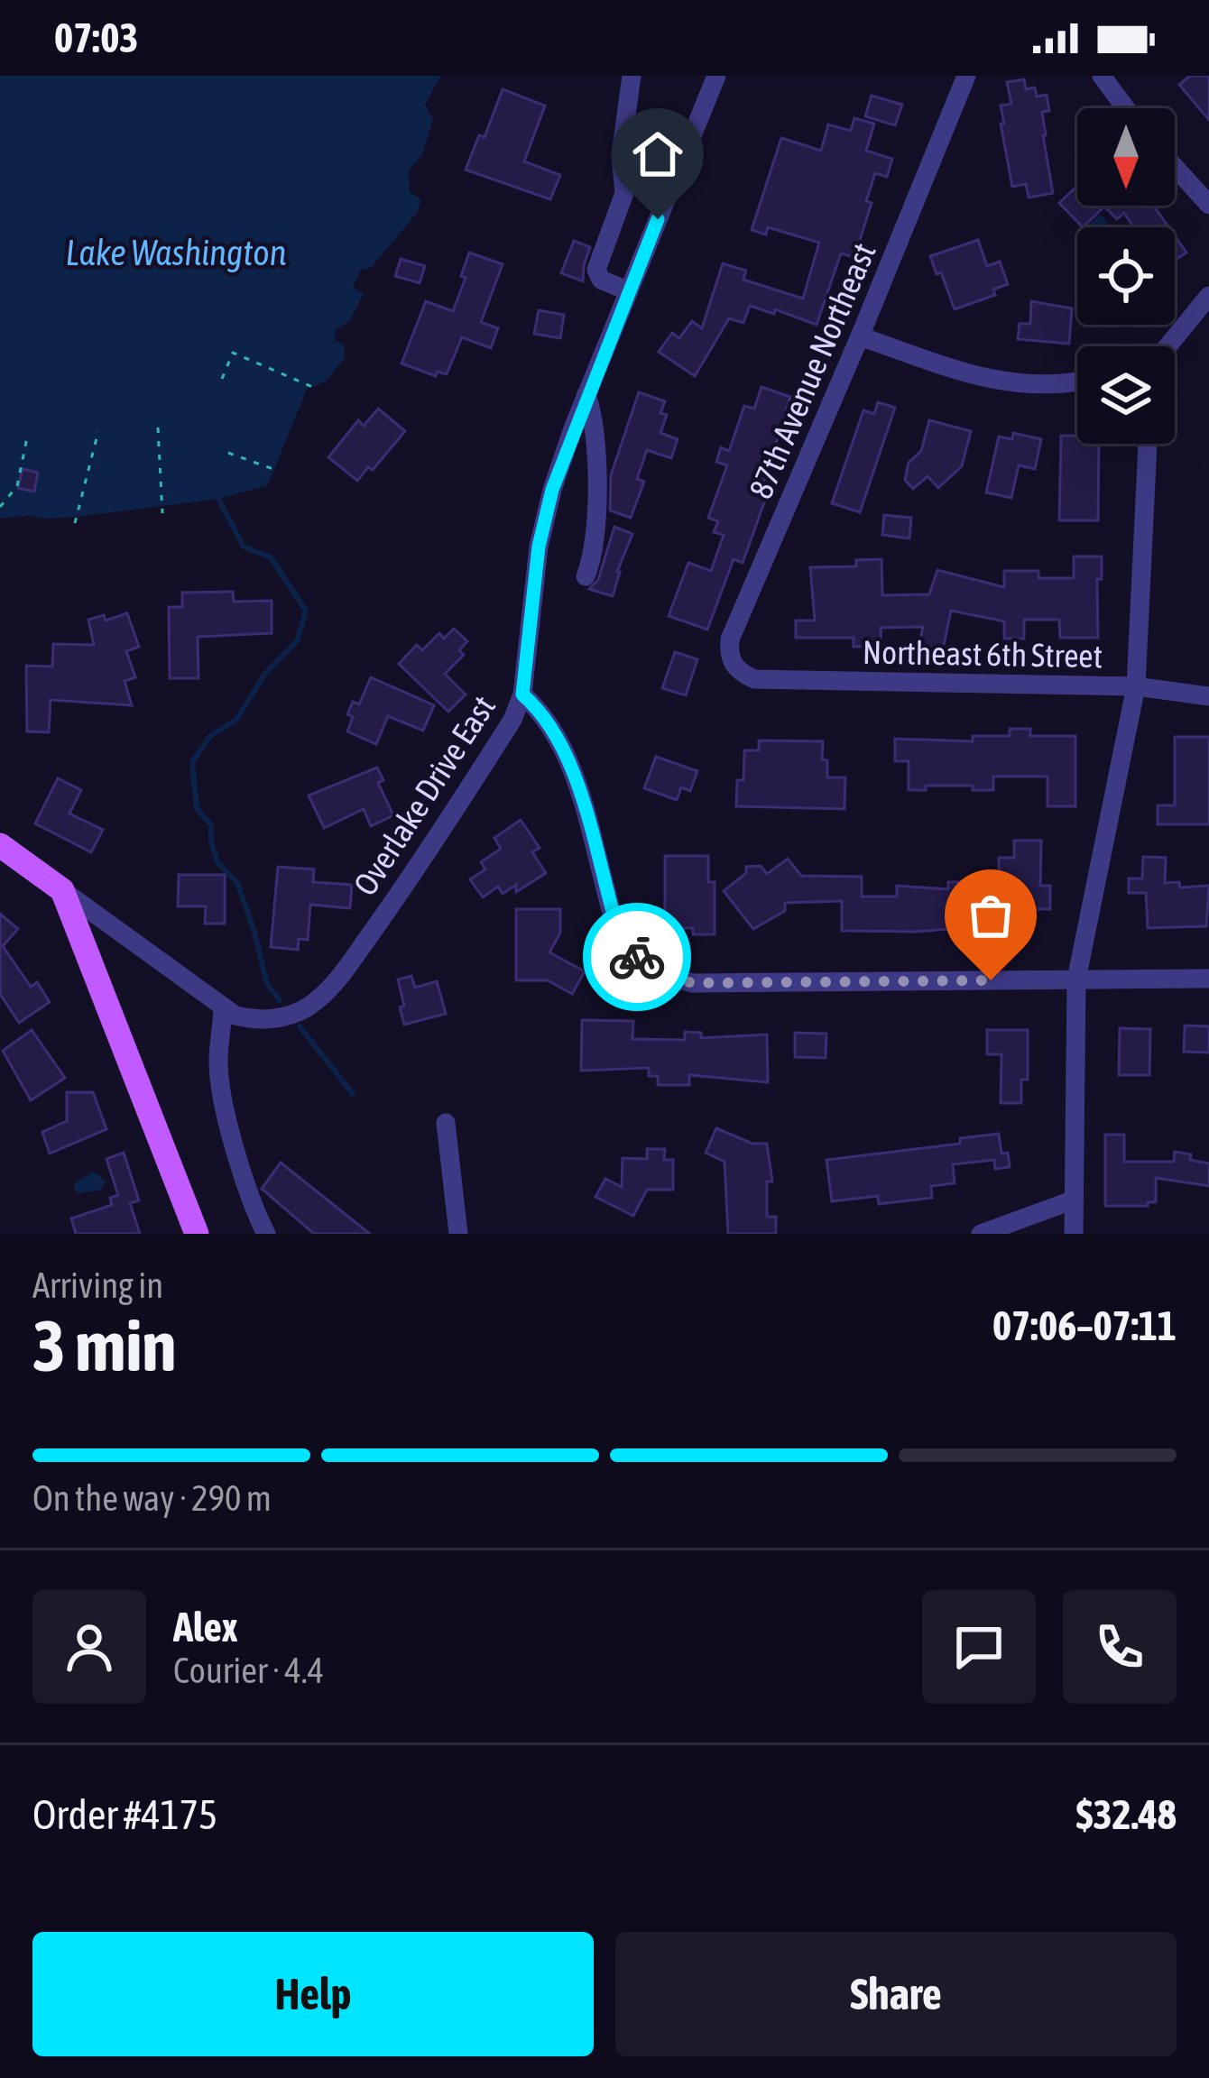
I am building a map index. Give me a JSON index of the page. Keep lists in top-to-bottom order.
{
  "streets": {
    "street": ["87th Avenue Northeast", "Northeast 6th Street", "Overlake Drive East"]
  },
  "crossings": [
    ["87th Avenue Northeast", "Northeast 6th Street"]
  ],
  "water": ["Lake Washington"],
  "north": "bottom",
  "page": {
    "status": "07:03",
    "heading": ["3 min", "Arriving in", "07:06–07:11"],
    "panel": [
      "Alex",
      "Courier · 4.4",
      "Order #4175",
      "$32.48"
    ],
    "bar": "On the way · 290 m",
    "buttons": ["Help", "Share"]
  }
}
